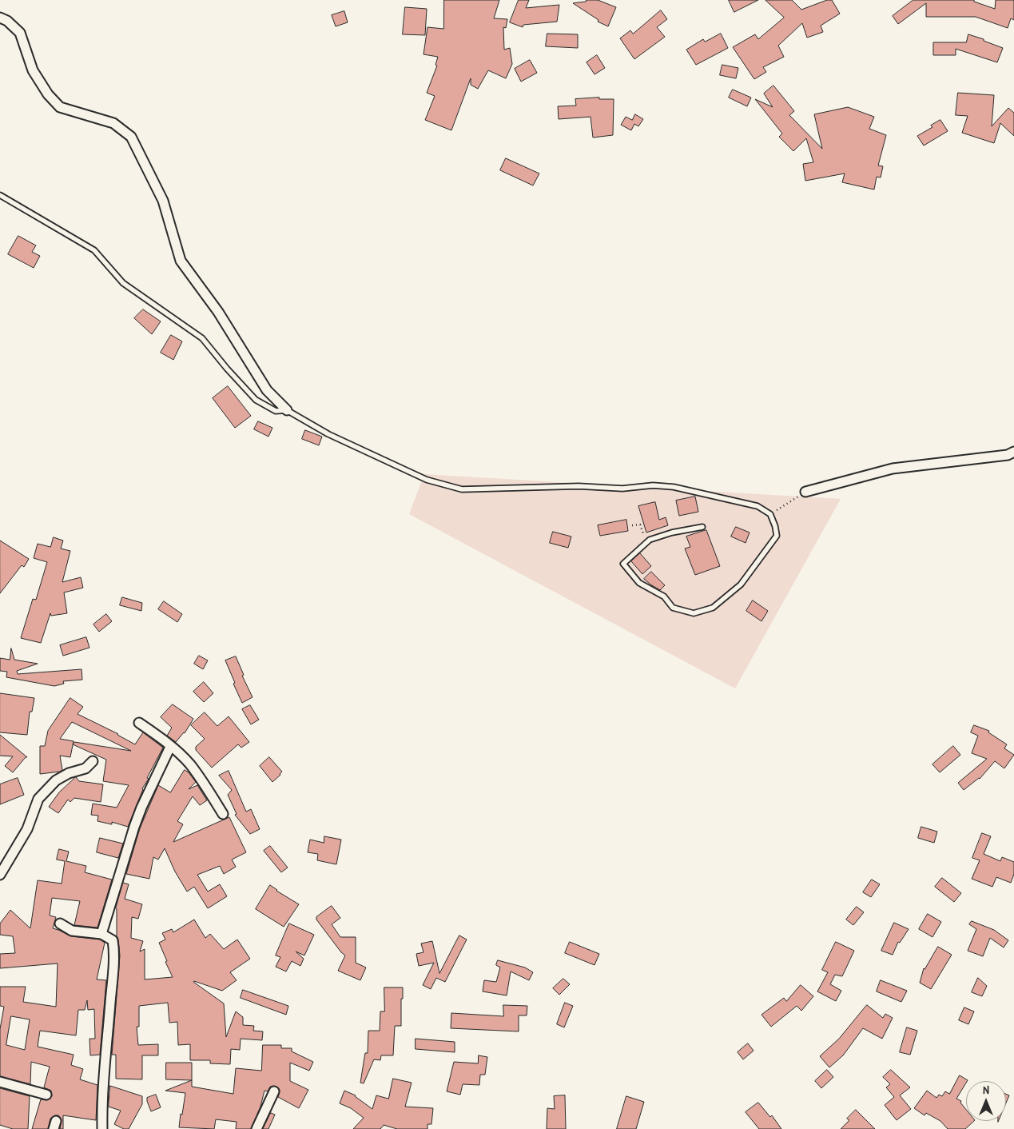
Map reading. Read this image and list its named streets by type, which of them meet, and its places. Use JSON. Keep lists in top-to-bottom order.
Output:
{
  "north": "top"
}
